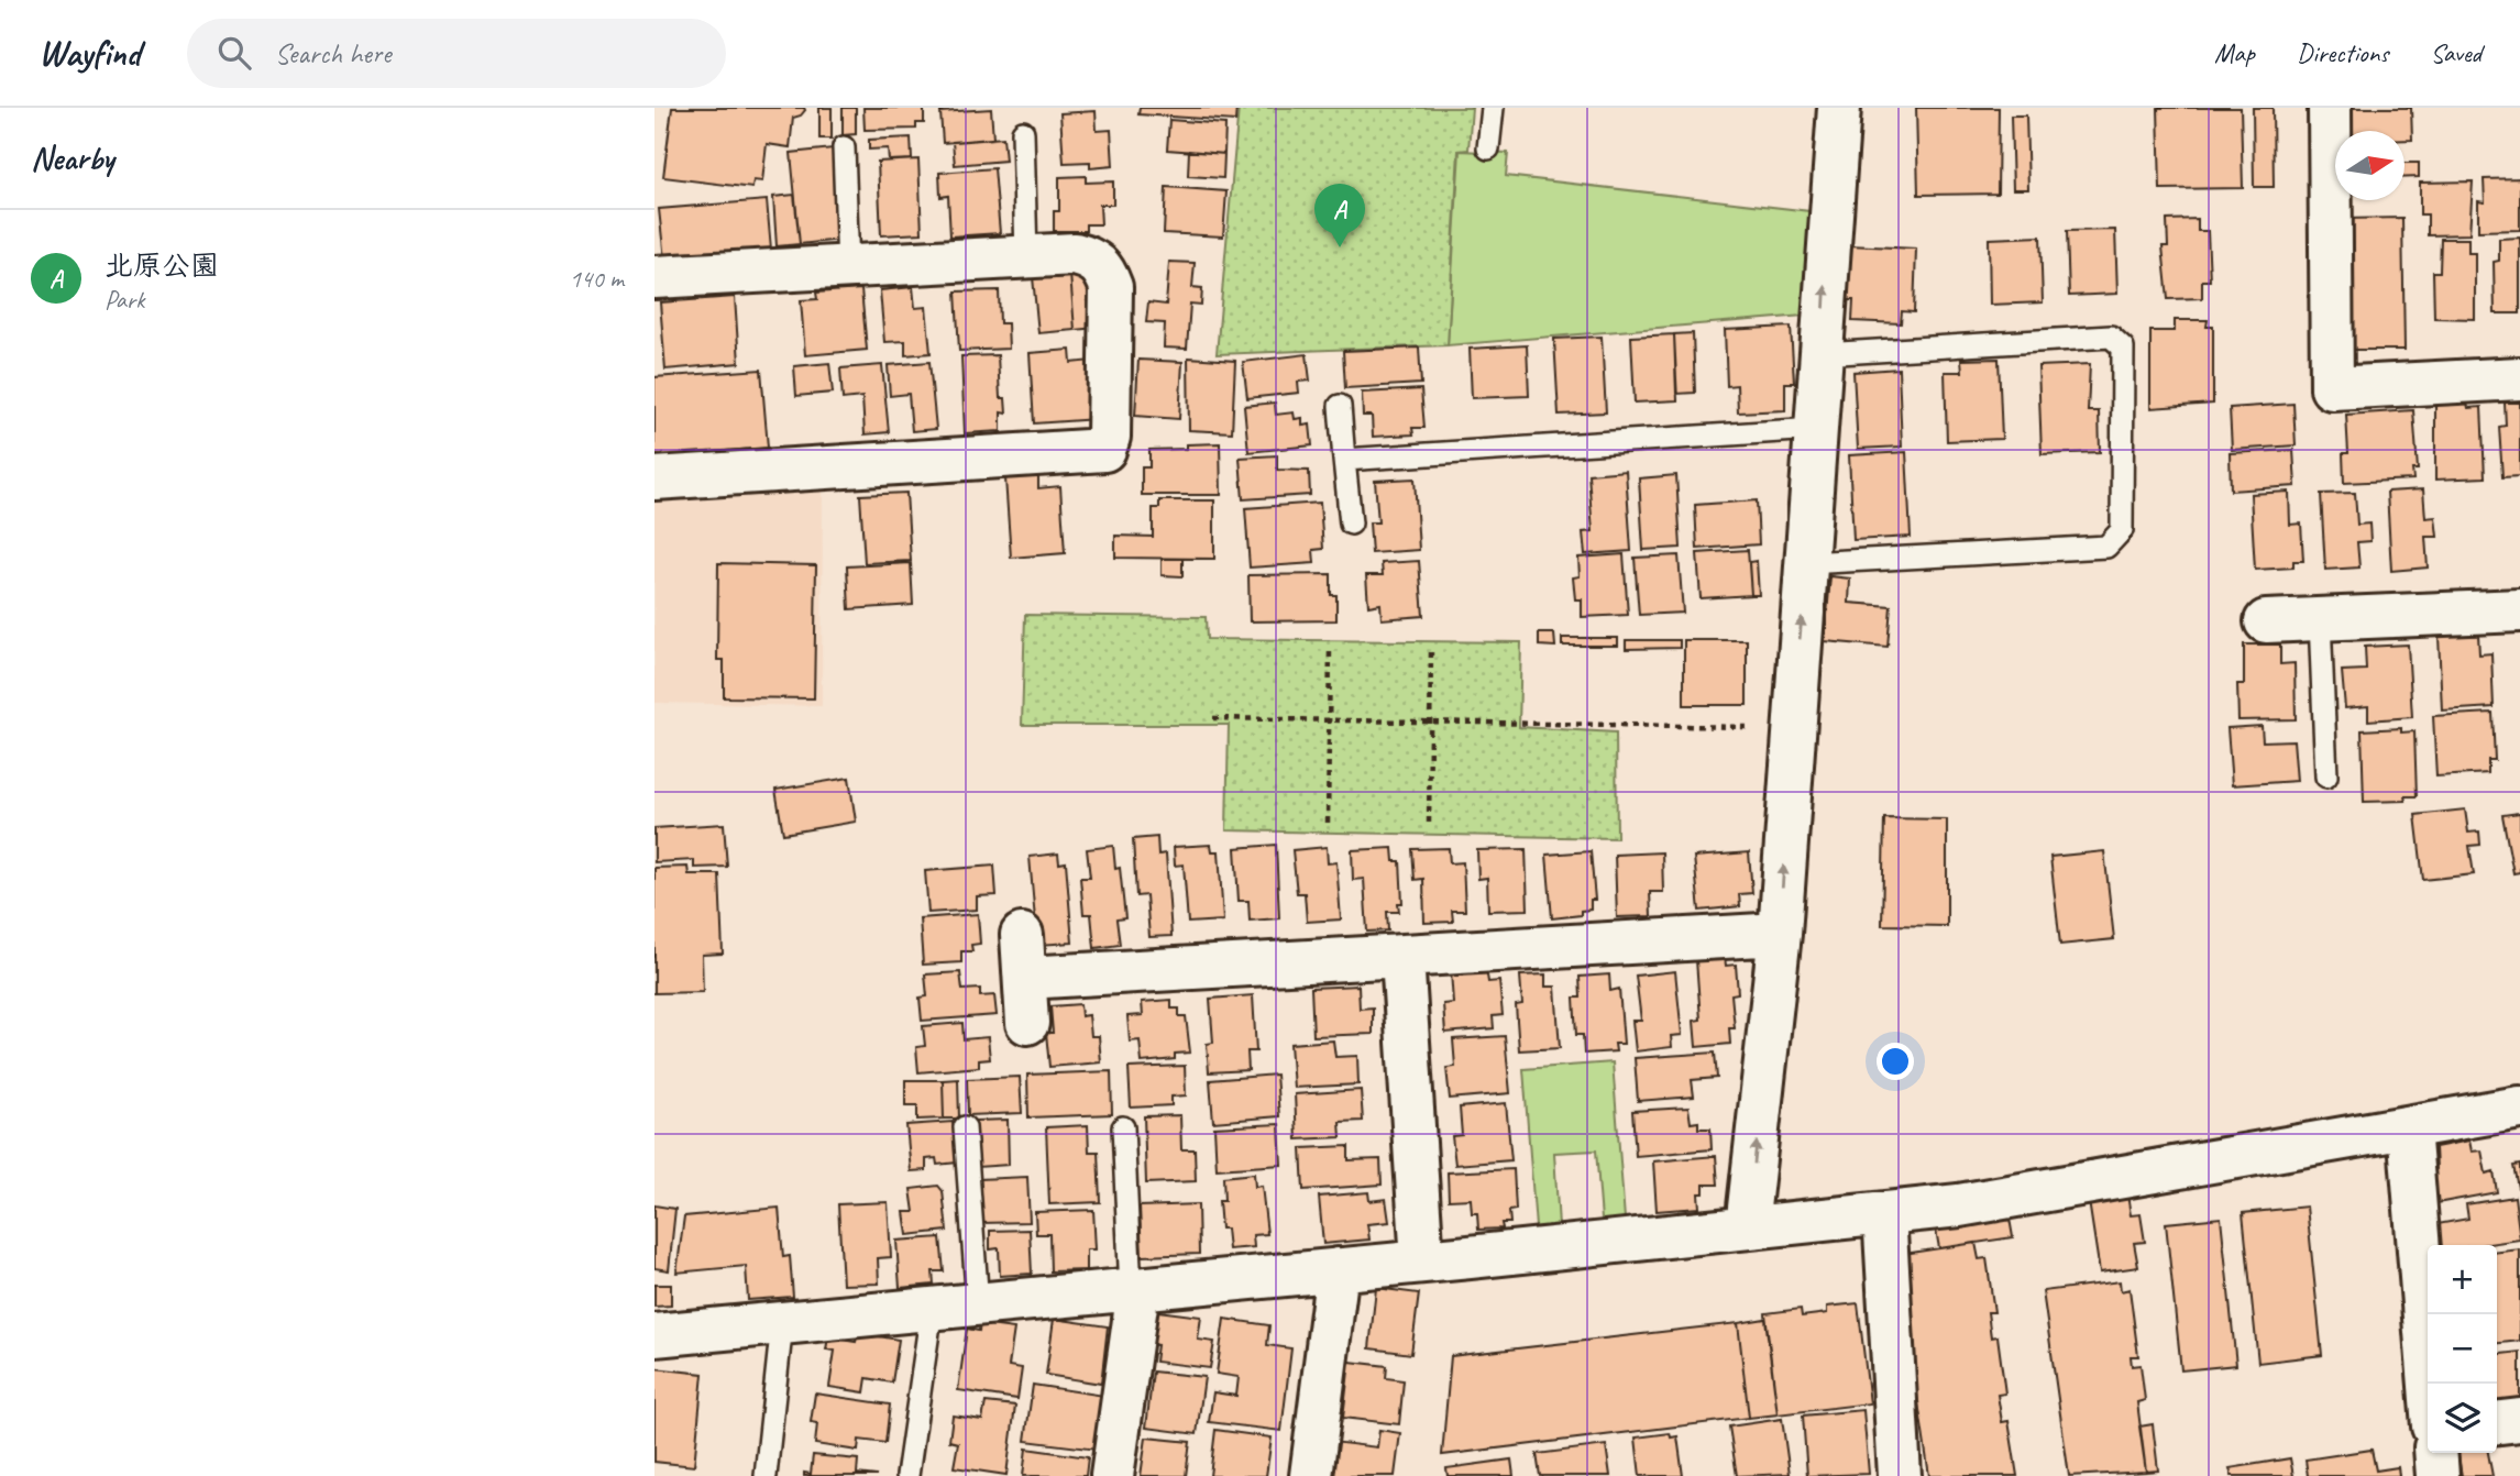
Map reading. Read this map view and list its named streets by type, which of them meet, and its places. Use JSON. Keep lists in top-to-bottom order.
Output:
{
  "north": "right",
  "page": {
    "header": "Wayfind",
    "search": "Search here",
    "nav": ["Map", "Directions", "Saved"],
    "heading": "Nearby",
    "pins": "A",
    "list": [
      {
        "mark": "A",
        "name": "北原公園",
        "note": "Park",
        "value": "140 m"
      }
    ],
    "map_buttons": ["+", "−"]
  }
}
